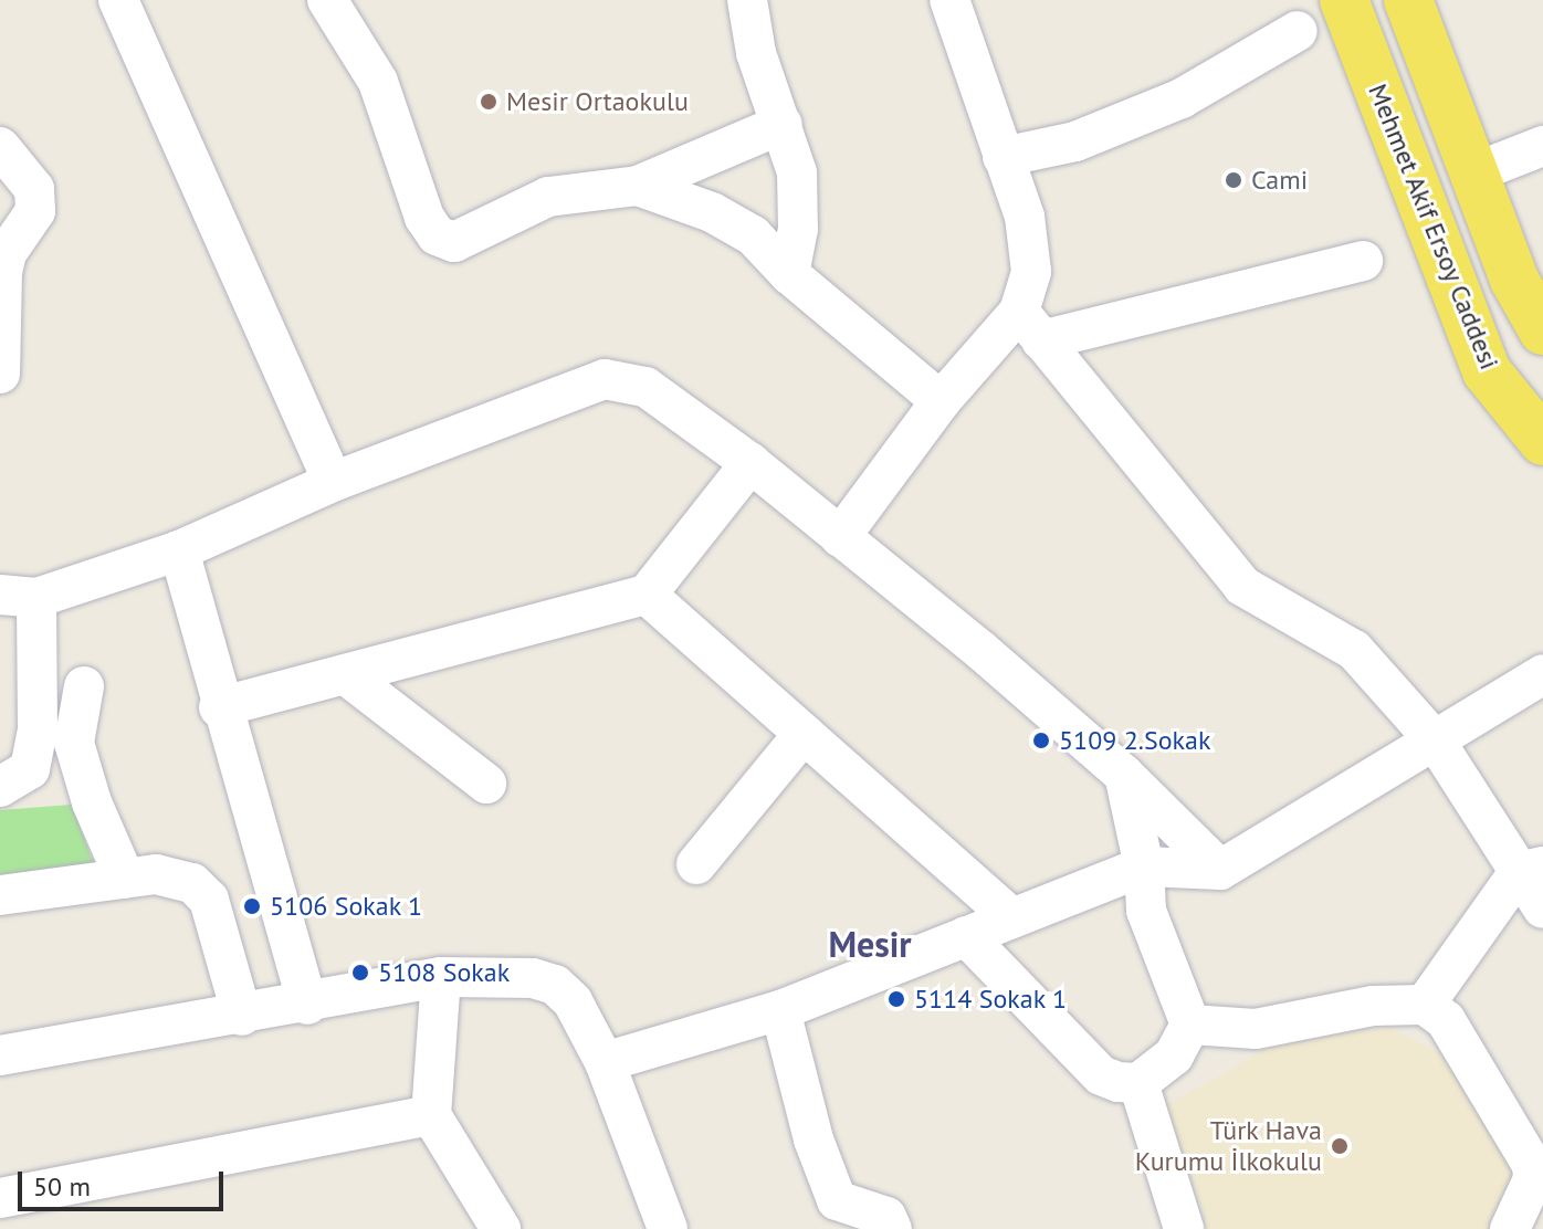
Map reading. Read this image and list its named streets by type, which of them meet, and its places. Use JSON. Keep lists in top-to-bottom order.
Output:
{
  "streets": {
    "main road": ["Mehmet Akif Ersoy Caddesi"]
  },
  "districts": ["Mesir"],
  "places": [
    "Mesir Ortaokulu",
    "Cami",
    "5109 2.Sokak",
    "5106 Sokak 1",
    "5108 Sokak",
    "5114 Sokak 1",
    "Türk Hava Kurumu İlkokulu"
  ],
  "scale_bar": "50 m"
}
